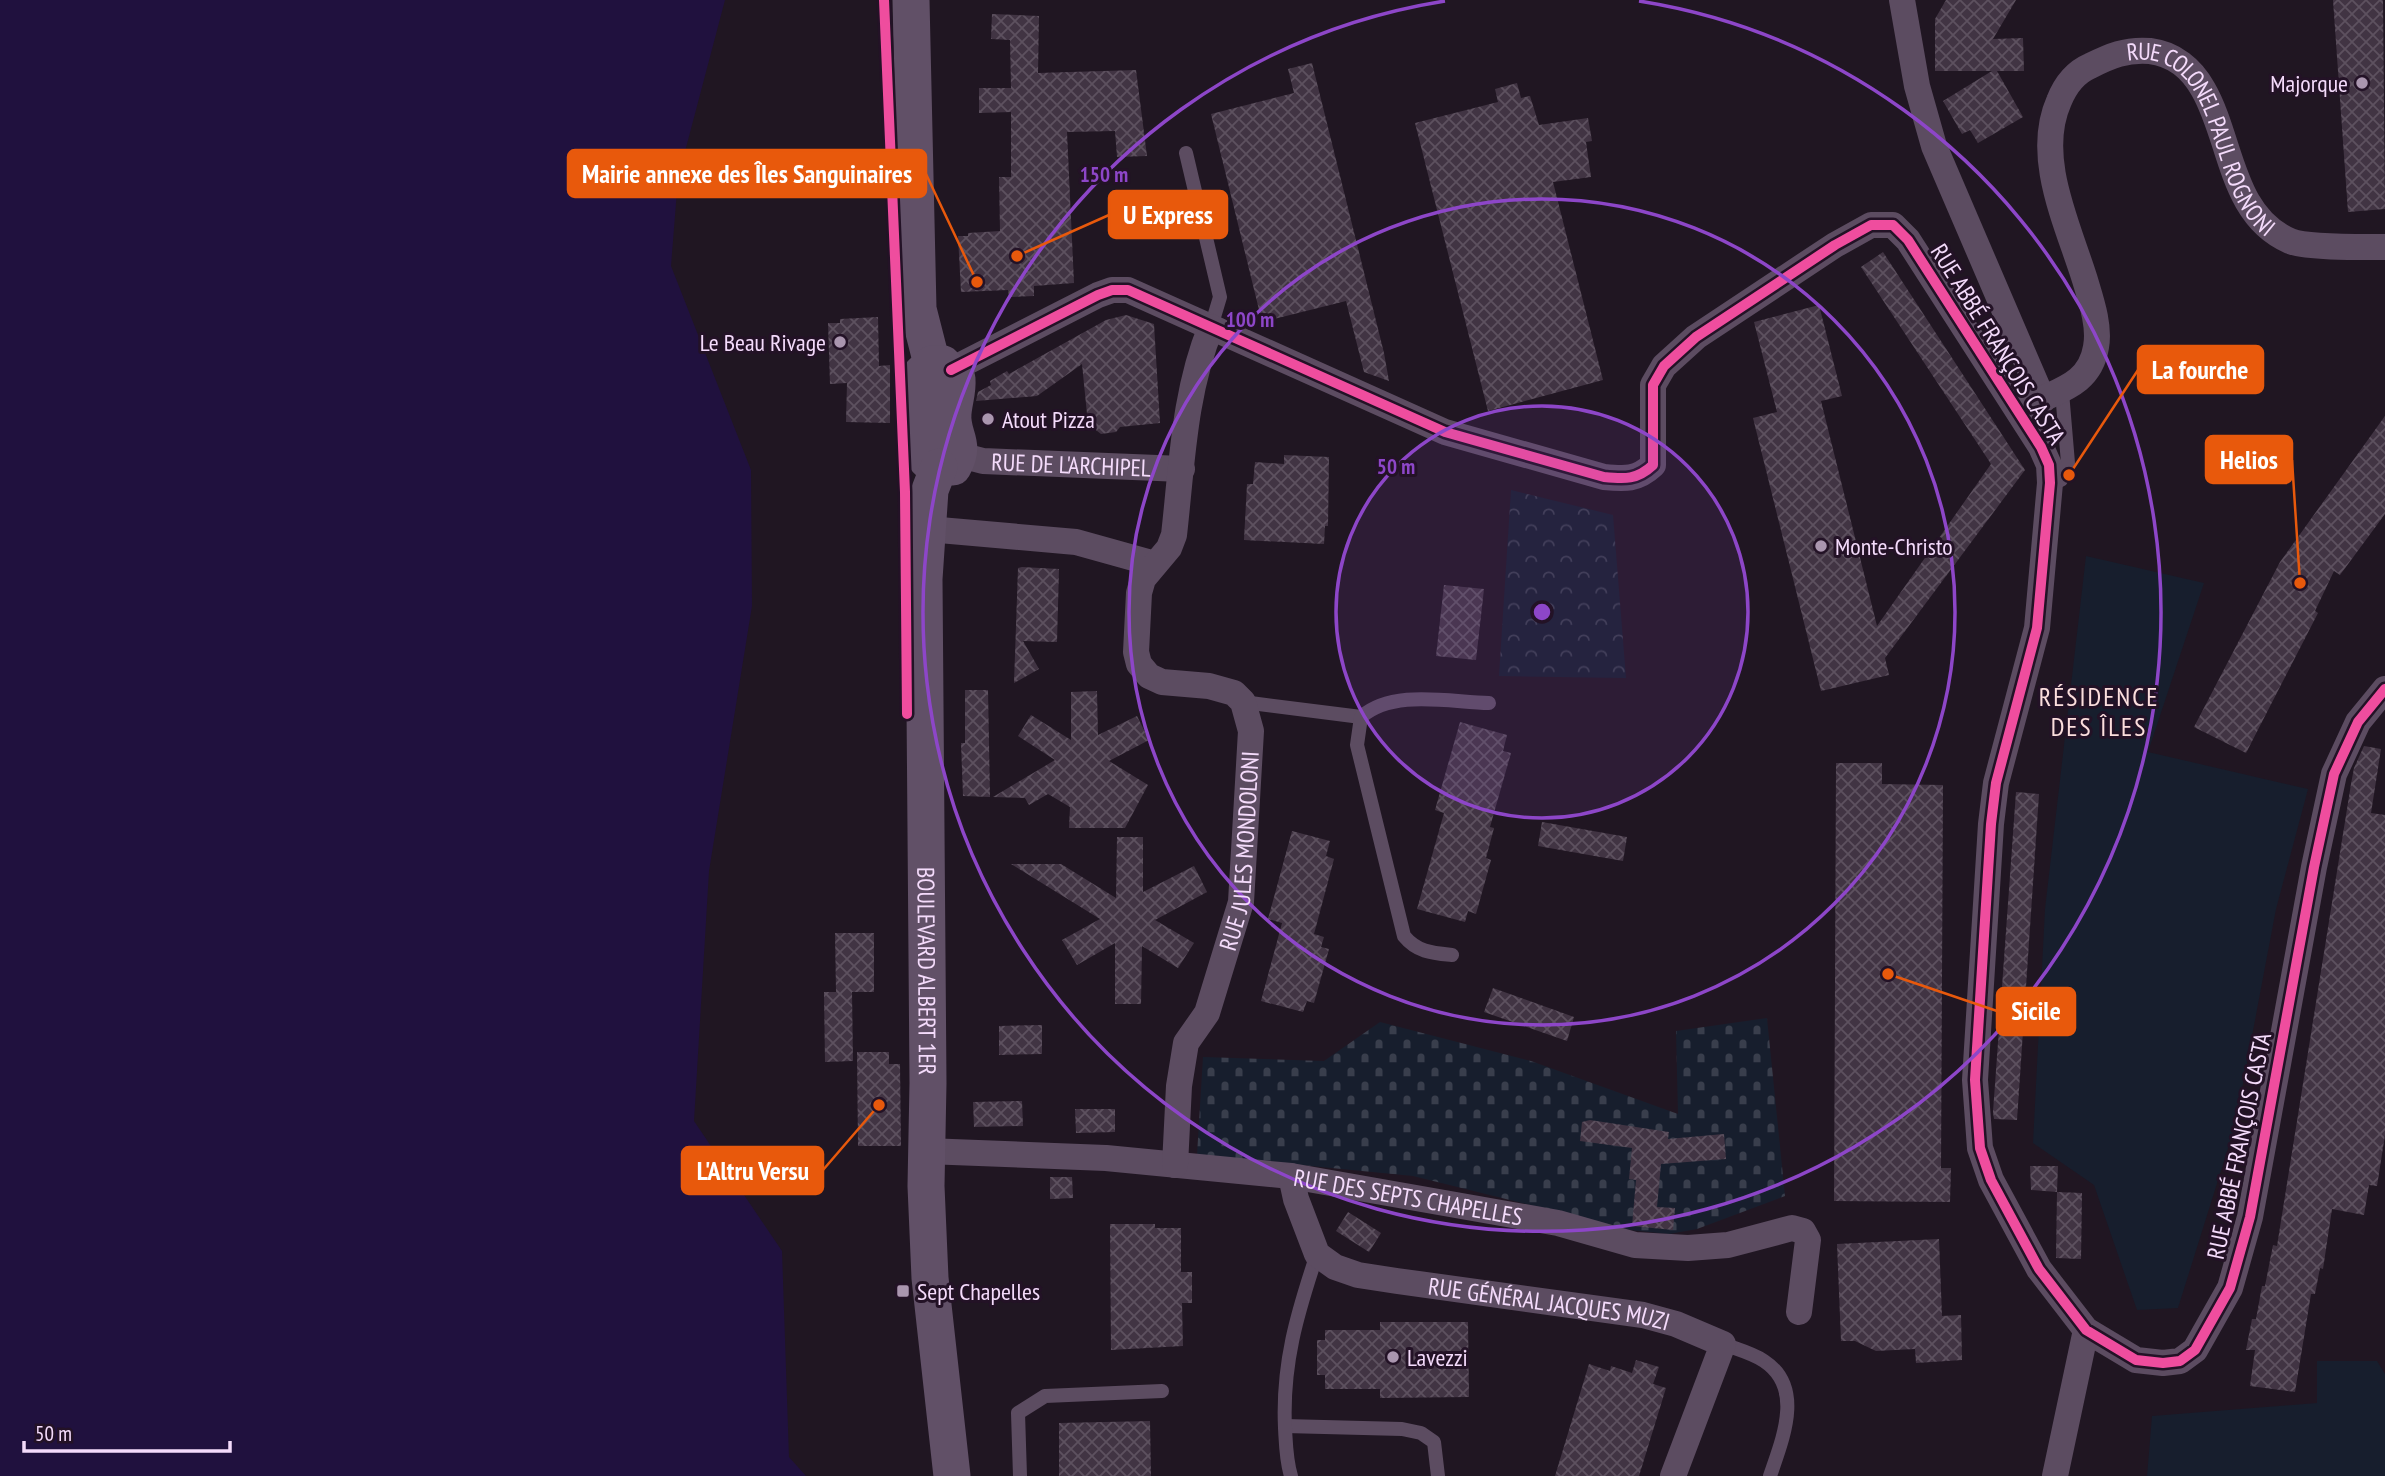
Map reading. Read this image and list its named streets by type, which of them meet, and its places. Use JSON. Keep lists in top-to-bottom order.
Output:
{
  "streets": {
    "main road": ["BOULEVARD ALBERT 1ER"],
    "street": [
      "RUE COLONEL PAUL ROGNONI",
      "RUE ABBÉ FRANÇOIS CASTA",
      "RUE DE L'ARCHIPEL",
      "RUE JULES MONDOLONI",
      "RUE DES SEPTS CHAPELLES",
      "RUE GÉNÉRAL JACQUES MUZI"
    ]
  },
  "crossings": [
    ["RUE COLONEL PAUL ROGNONI", "RUE ABBÉ FRANÇOIS CASTA"],
    ["RUE DE L'ARCHIPEL", "BOULEVARD ALBERT 1ER"],
    ["RUE JULES MONDOLONI", "RUE DES SEPTS CHAPELLES"],
    ["BOULEVARD ALBERT 1ER", "RUE DES SEPTS CHAPELLES"]
  ],
  "districts": ["RÉSIDENCE DES ÎLES"],
  "places": {
    "other": [
      "Majorque",
      "U Express",
      "Mairie annexe des Îles Sanguinaires",
      "Le Beau Rivage",
      "Atout Pizza",
      "La fourche",
      "Monte-Christo",
      "Helios",
      "Sicile",
      "L'Altru Versu",
      "Lavezzi"
    ],
    "transit": ["Sept Chapelles"]
  },
  "scale_bar": "50 m",
  "rings": ["150 m", "100 m", "50 m"]
}
